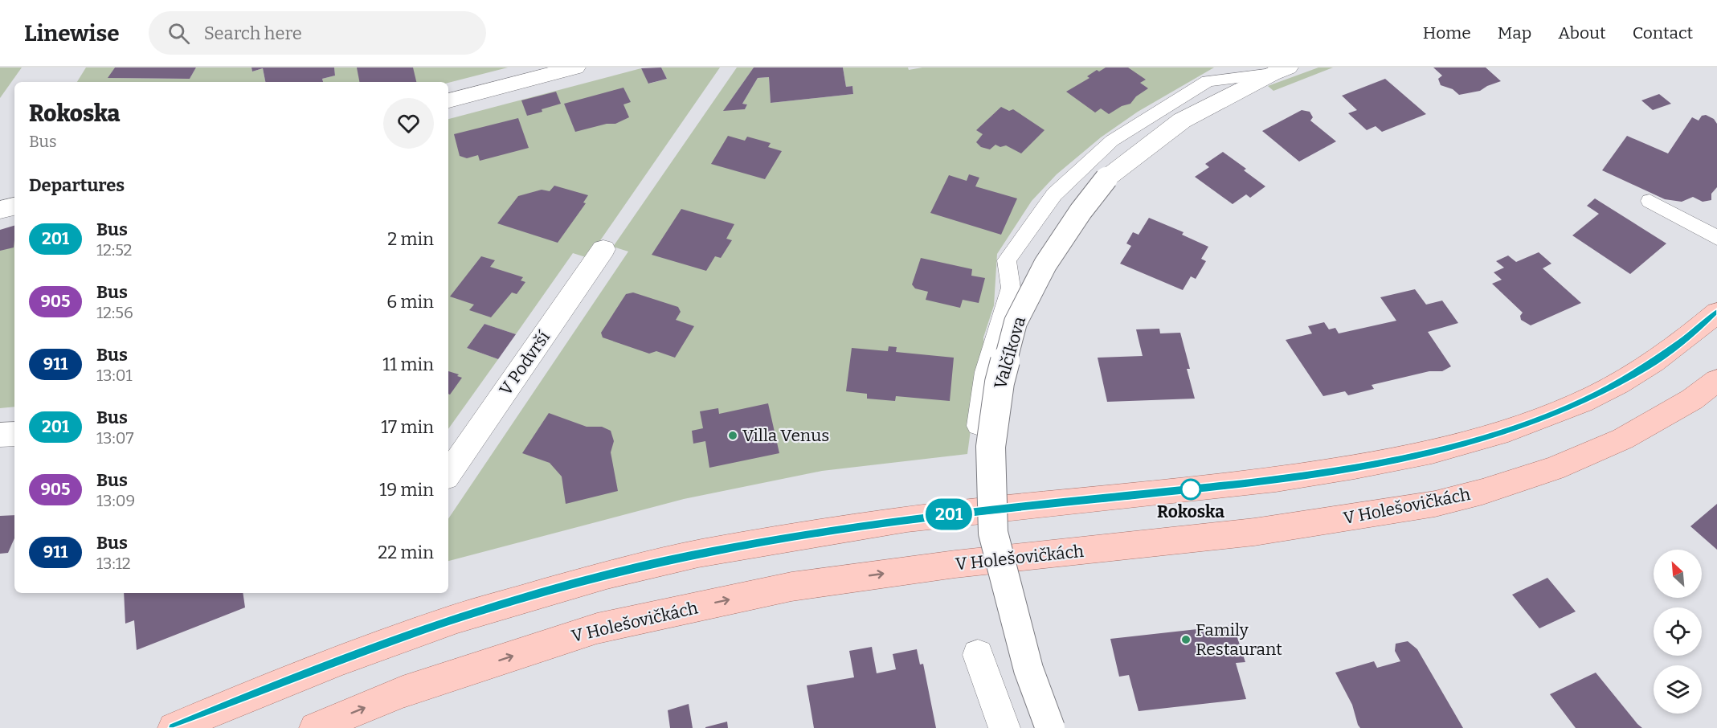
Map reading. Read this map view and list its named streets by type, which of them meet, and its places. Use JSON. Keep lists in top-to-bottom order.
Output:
{
  "streets": {
    "main road": ["V Holešovičkách"],
    "street": ["Valčíkova", "V Podvrší"]
  },
  "places": ["Villa Venus", "Rokoska", "Family Restaurant"],
  "lines": ["bus line 201"],
  "north": "top left",
  "page": {
    "header": "Linewise",
    "search": "Search here",
    "nav": [
      "Home",
      "Map",
      "About",
      "Contact"
    ],
    "on_map": "201",
    "heading": [
      ["Rokoska", "Bus"],
      "Departures"
    ],
    "list": [
      {
        "mark": "201",
        "name": "Bus",
        "note": "12:52",
        "value": "2 min"
      },
      {
        "mark": "905",
        "name": "Bus",
        "note": "12:56",
        "value": "6 min"
      },
      {
        "mark": "911",
        "name": "Bus",
        "note": "13:01",
        "value": "11 min"
      },
      {
        "mark": "201",
        "name": "Bus",
        "note": "13:07",
        "value": "17 min"
      },
      {
        "mark": "905",
        "name": "Bus",
        "note": "13:09",
        "value": "19 min"
      },
      {
        "mark": "911",
        "name": "Bus",
        "note": "13:12",
        "value": "22 min"
      }
    ]
  }
}
